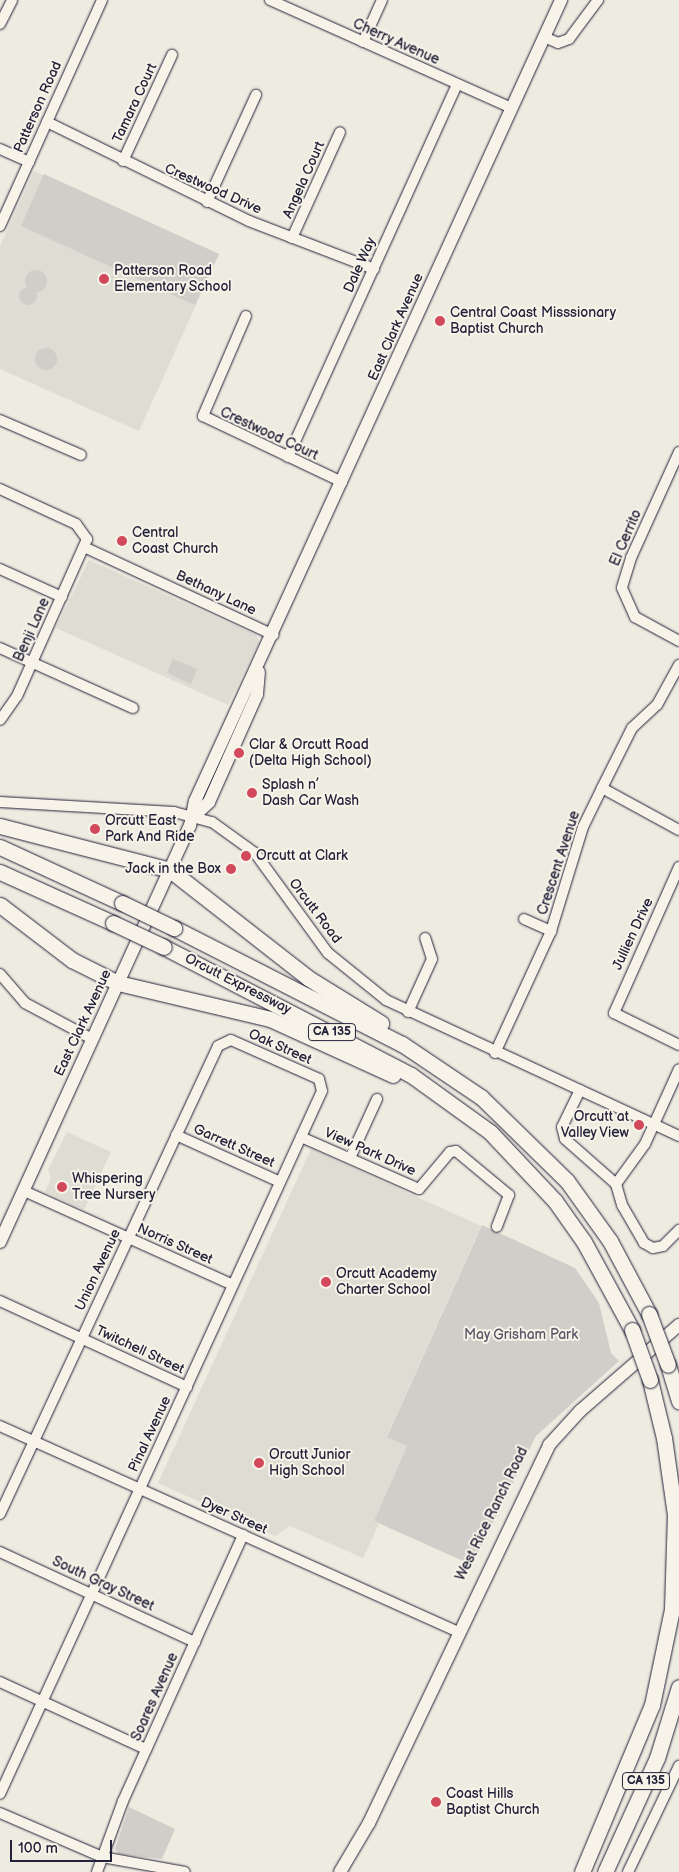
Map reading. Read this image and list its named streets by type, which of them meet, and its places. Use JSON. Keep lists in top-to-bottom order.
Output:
{
  "streets": {
    "highway": ["Orcutt Expressway", "CA 135"],
    "main road": ["East Clark Avenue", "West Rice Ranch Road"],
    "street": [
      "Cherry Avenue",
      "Tamara Court",
      "Patterson Road",
      "Angela Court",
      "Crestwood Drive",
      "Dale Way",
      "Crestwood Court",
      "El Cerrito",
      "Bethany Lane",
      "Benji Lane",
      "Crescent Avenue",
      "Orcutt Road",
      "Jullien Drive",
      "Oak Street",
      "Garrett Street",
      "View Park Drive",
      "Norris Street",
      "Union Avenue",
      "Twitchell Street",
      "Pinal Avenue",
      "Dyer Street",
      "South Gray Street",
      "Soares Avenue"
    ]
  },
  "crossings": [
    ["Cherry Avenue", "Dale Way"],
    ["Cherry Avenue", "East Clark Avenue"],
    ["Tamara Court", "Crestwood Drive"],
    ["Patterson Road", "Crestwood Drive"],
    ["Angela Court", "Crestwood Drive"],
    ["Crestwood Drive", "Dale Way"],
    ["Dale Way", "Crestwood Court"],
    ["East Clark Avenue", "Crestwood Court"],
    ["East Clark Avenue", "Bethany Lane"],
    ["East Clark Avenue", "Orcutt Road"],
    ["East Clark Avenue", "Norris Street"],
    ["Bethany Lane", "Benji Lane"],
    ["Crescent Avenue", "Orcutt Road"],
    ["Oak Street", "Union Avenue"],
    ["Oak Street", "Pinal Avenue"],
    ["Garrett Street", "Union Avenue"],
    ["Garrett Street", "Pinal Avenue"],
    ["View Park Drive", "Pinal Avenue"],
    ["Norris Street", "Union Avenue"],
    ["Norris Street", "Pinal Avenue"],
    ["Union Avenue", "Twitchell Street"],
    ["Union Avenue", "Dyer Street"],
    ["Twitchell Street", "Pinal Avenue"],
    ["Pinal Avenue", "Dyer Street"],
    ["Pinal Avenue", "South Gray Street"],
    ["West Rice Ranch Road", "Dyer Street"],
    ["Dyer Street", "Soares Avenue"],
    ["South Gray Street", "Soares Avenue"]
  ],
  "parks": ["May Grisham Park"],
  "places": [
    "Patterson Road Elementary School",
    "Central Coast Misssionary Baptist Church",
    "Central Coast Church",
    "Clar & Orcutt Road (Delta High School)",
    "Splash n’ Dash Car Wash",
    "Orcutt East Park And Ride",
    "Orcutt at Clark",
    "Jack in the Box",
    "Orcutt at Valley View",
    "Whispering Tree Nursery",
    "Orcutt Academy Charter School",
    "Orcutt Junior High School",
    "Coast Hills Baptist Church"
  ],
  "scale_bar": "100 m"
}
